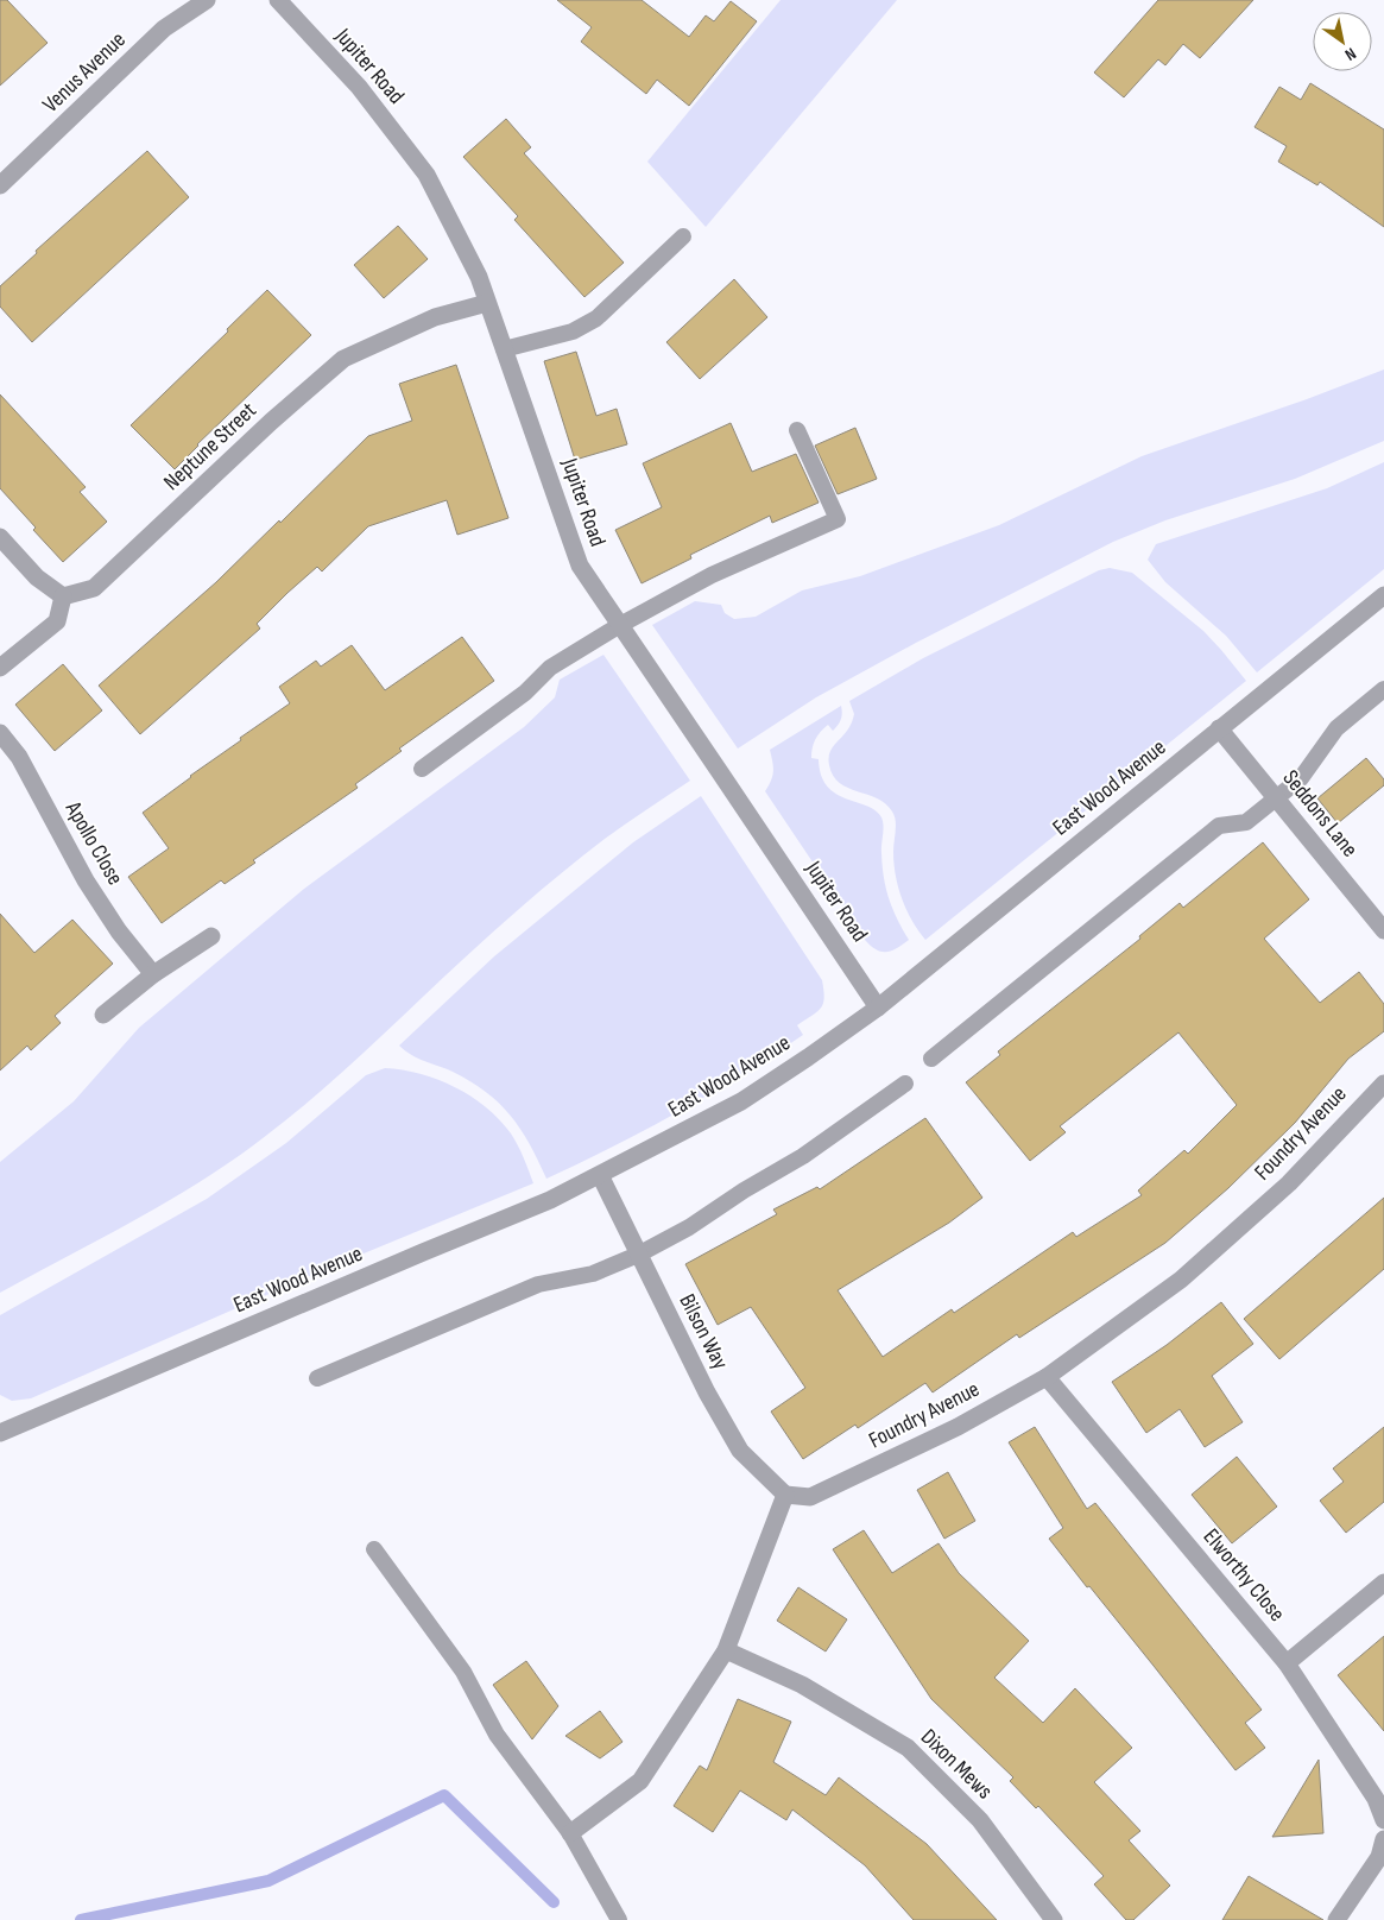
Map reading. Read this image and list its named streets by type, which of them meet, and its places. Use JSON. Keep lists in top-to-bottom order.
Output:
{
  "streets": {
    "street": [
      "Jupiter Road",
      "Venus Avenue",
      "Neptune Street",
      "East Wood Avenue",
      "Seddons Lane",
      "Apollo Close",
      "Foundry Avenue",
      "Bilson Way",
      "Elworthy Close",
      "Dixon Mews"
    ]
  },
  "crossings": [
    ["Jupiter Road", "Neptune Street"],
    ["Jupiter Road", "East Wood Avenue"],
    ["East Wood Avenue", "Seddons Lane"],
    ["East Wood Avenue", "Bilson Way"],
    ["Foundry Avenue", "Bilson Way"],
    ["Foundry Avenue", "Elworthy Close"]
  ],
  "north": "bottom right"
}
